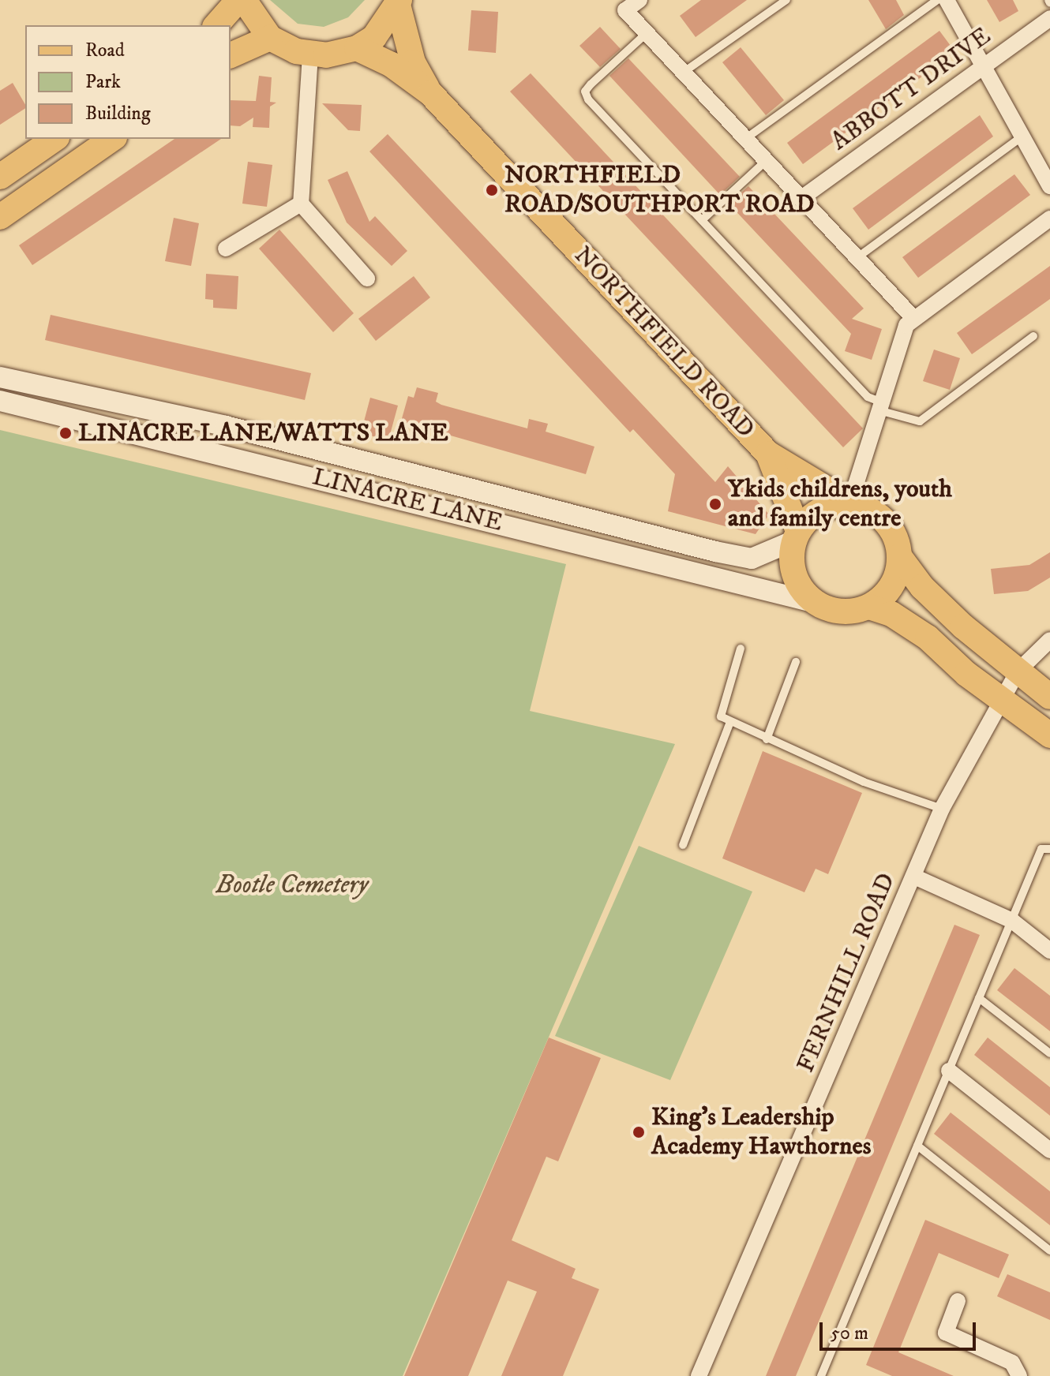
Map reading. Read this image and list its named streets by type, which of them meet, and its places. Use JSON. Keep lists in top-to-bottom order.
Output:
{
  "streets": {
    "main road": ["NORTHFIELD ROAD"],
    "street": ["ABBOTT DRIVE", "LINACRE LANE", "FERNHILL ROAD"]
  },
  "crossings": [
    ["NORTHFIELD ROAD", "LINACRE LANE"]
  ],
  "parks": ["Bootle Cemetery"],
  "places": [
    "NORTHFIELD ROAD/SOUTHPORT ROAD",
    "LINACRE LANE/WATTS LANE",
    "Ykids childrens, youth and family centre",
    "King's Leadership Academy Hawthornes"
  ],
  "legend": ["Road", "Park", "Building"],
  "scale_bar": "50 m"
}
